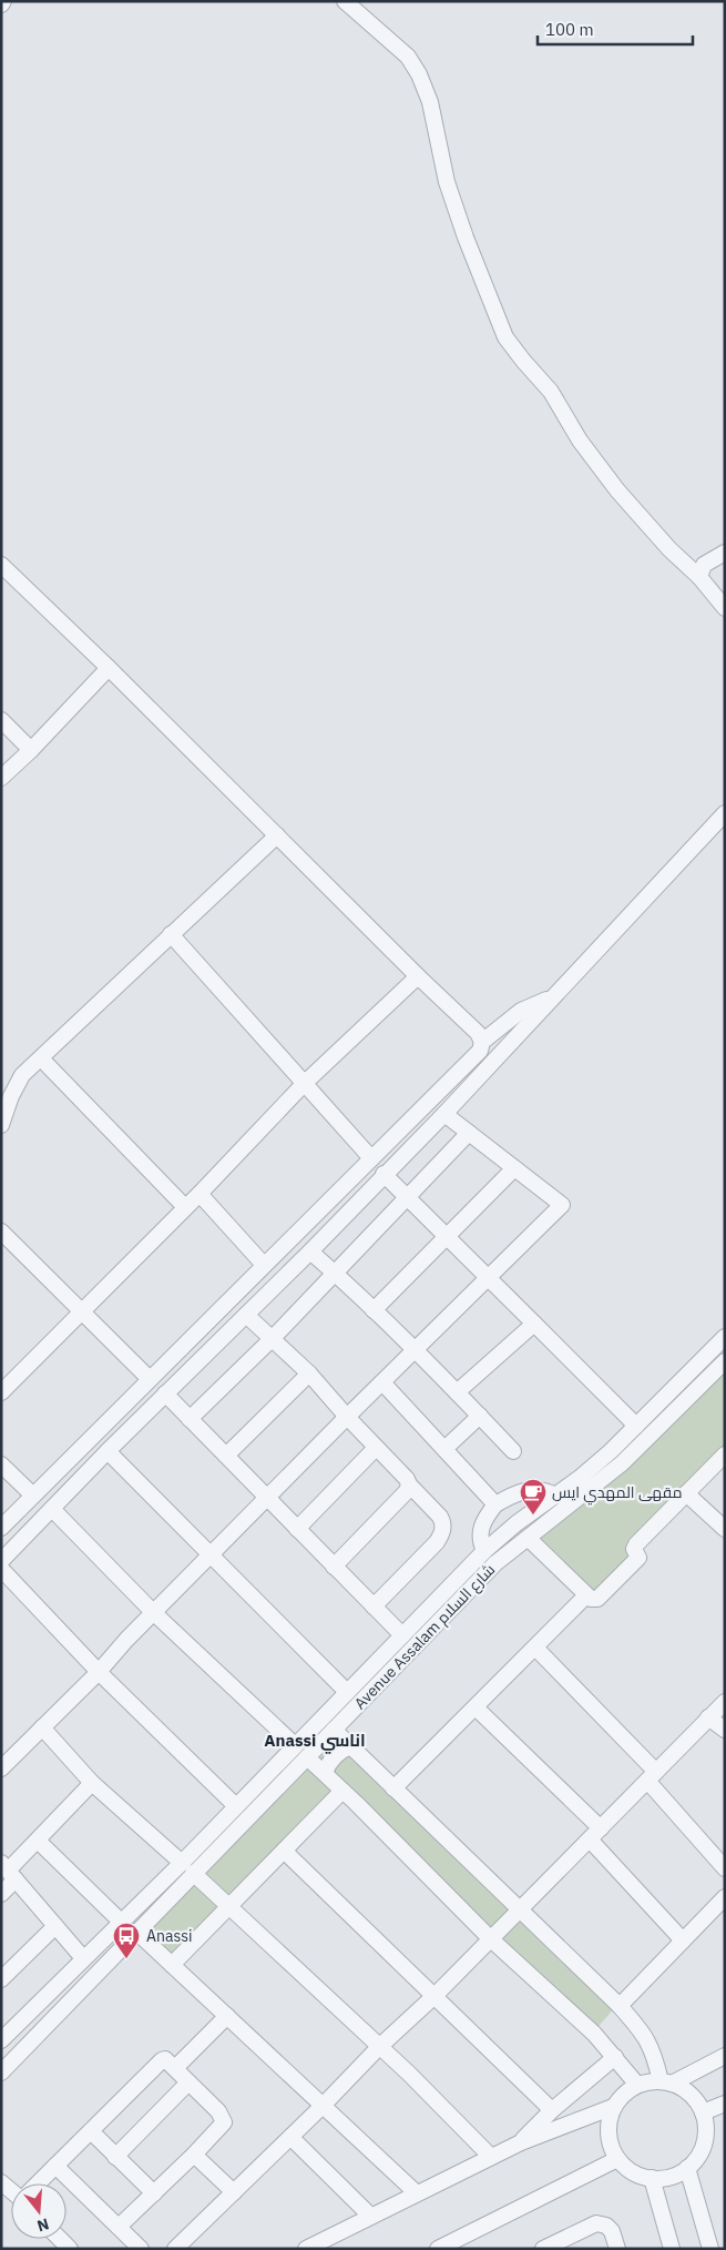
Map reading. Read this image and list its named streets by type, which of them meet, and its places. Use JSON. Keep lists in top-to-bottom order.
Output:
{
  "streets": {
    "street": ["Avenue Assalam شارع السلام"]
  },
  "districts": ["Anassi اناسي"],
  "places": {
    "cafe": ["مقهى المهدي ايس"],
    "bus stop": ["Anassi"]
  },
  "scale_bar": "100 m",
  "north": "bottom"
}
